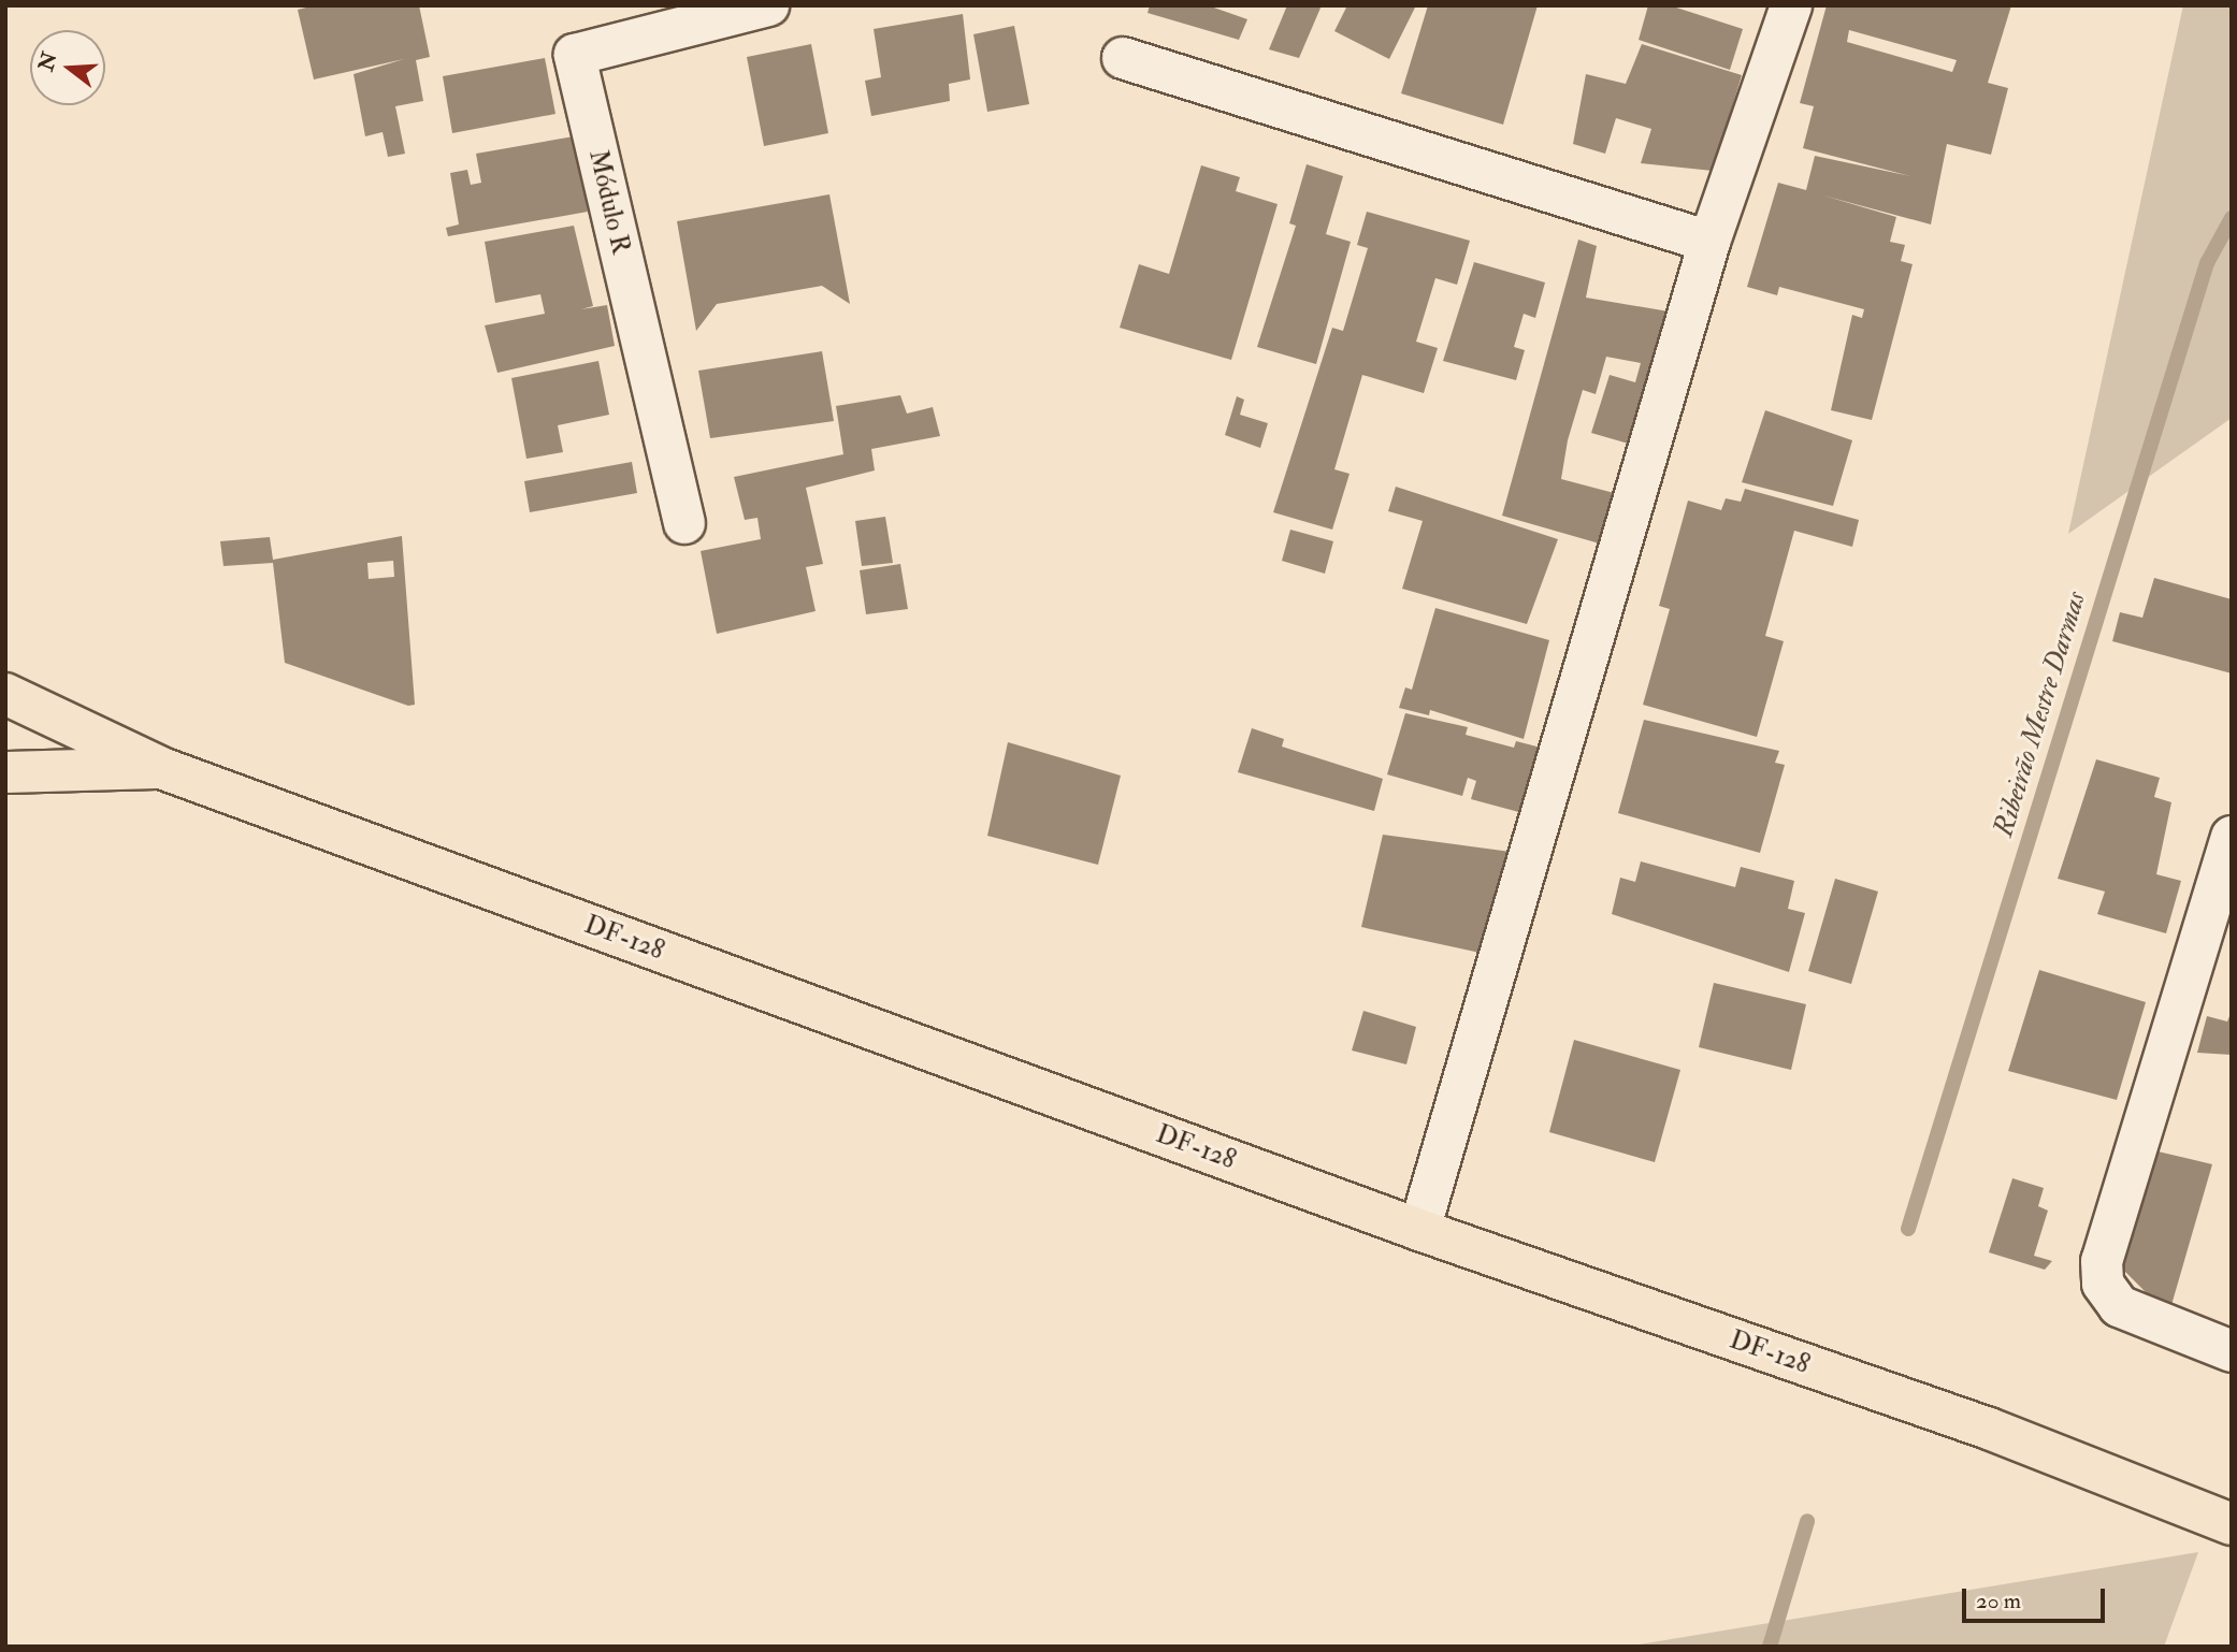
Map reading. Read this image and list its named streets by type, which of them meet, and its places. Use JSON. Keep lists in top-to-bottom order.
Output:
{
  "streets": {
    "main road": ["DF-128"],
    "street": ["Módulo R"]
  },
  "water": ["Ribeirão Mestre Darmas"],
  "scale_bar": "20 m",
  "north": "left"
}
